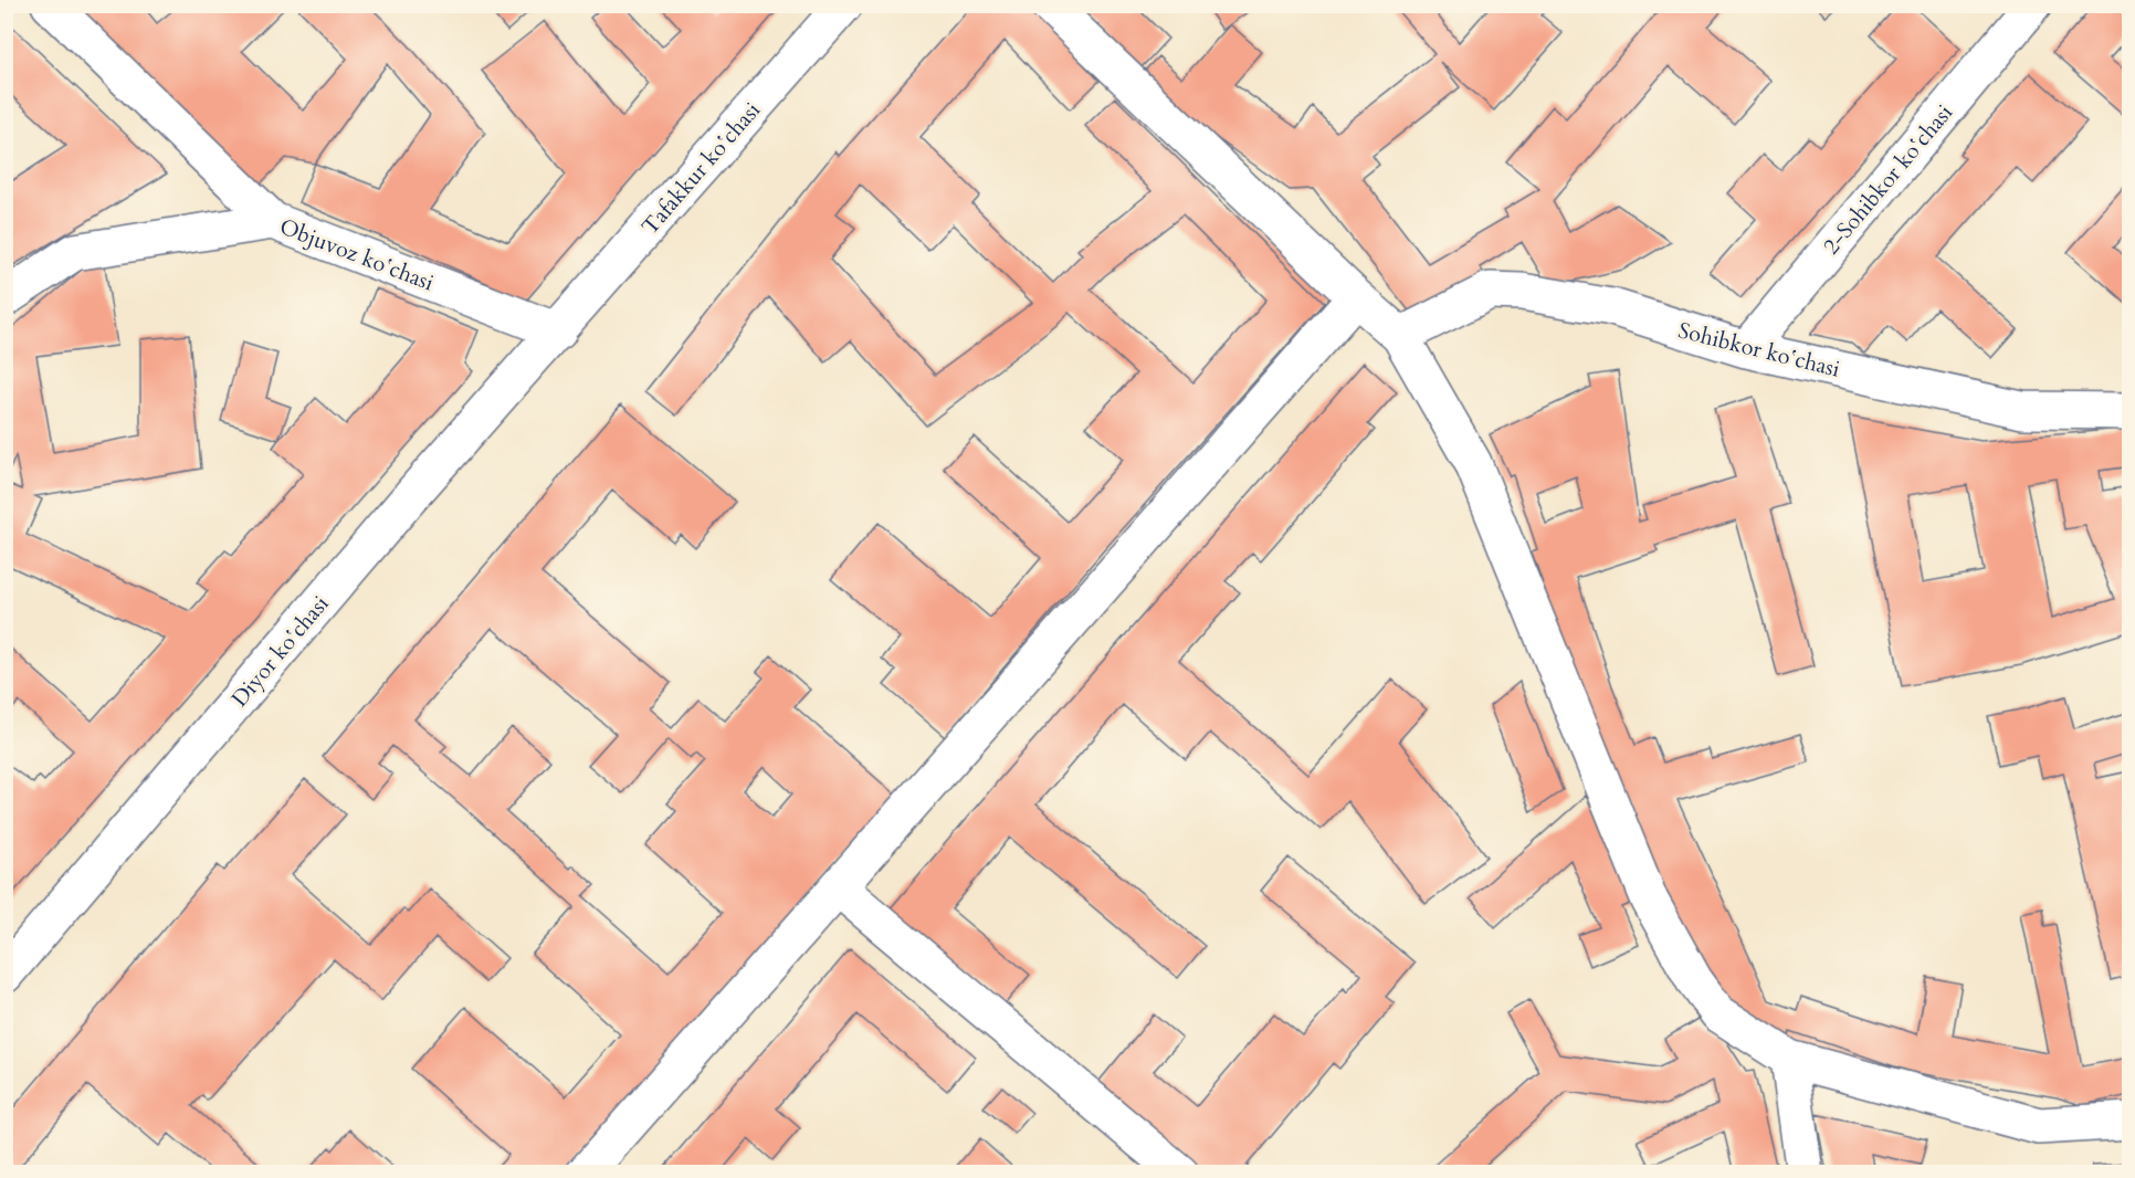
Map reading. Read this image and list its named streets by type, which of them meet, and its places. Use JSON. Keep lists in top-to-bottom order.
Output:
{
  "streets": {
    "street": [
      "Tafakkur koʻchasi",
      "2-Sohibkor koʻchasi",
      "Objuvoz koʻchasi",
      "Sohibkor koʻchasi",
      "Diyor koʻchasi"
    ]
  },
  "crossings": [
    ["Tafakkur koʻchasi", "Objuvoz koʻchasi"],
    ["Tafakkur koʻchasi", "Diyor koʻchasi"],
    ["2-Sohibkor koʻchasi", "Sohibkor koʻchasi"],
    ["Objuvoz koʻchasi", "Diyor koʻchasi"]
  ]
}
